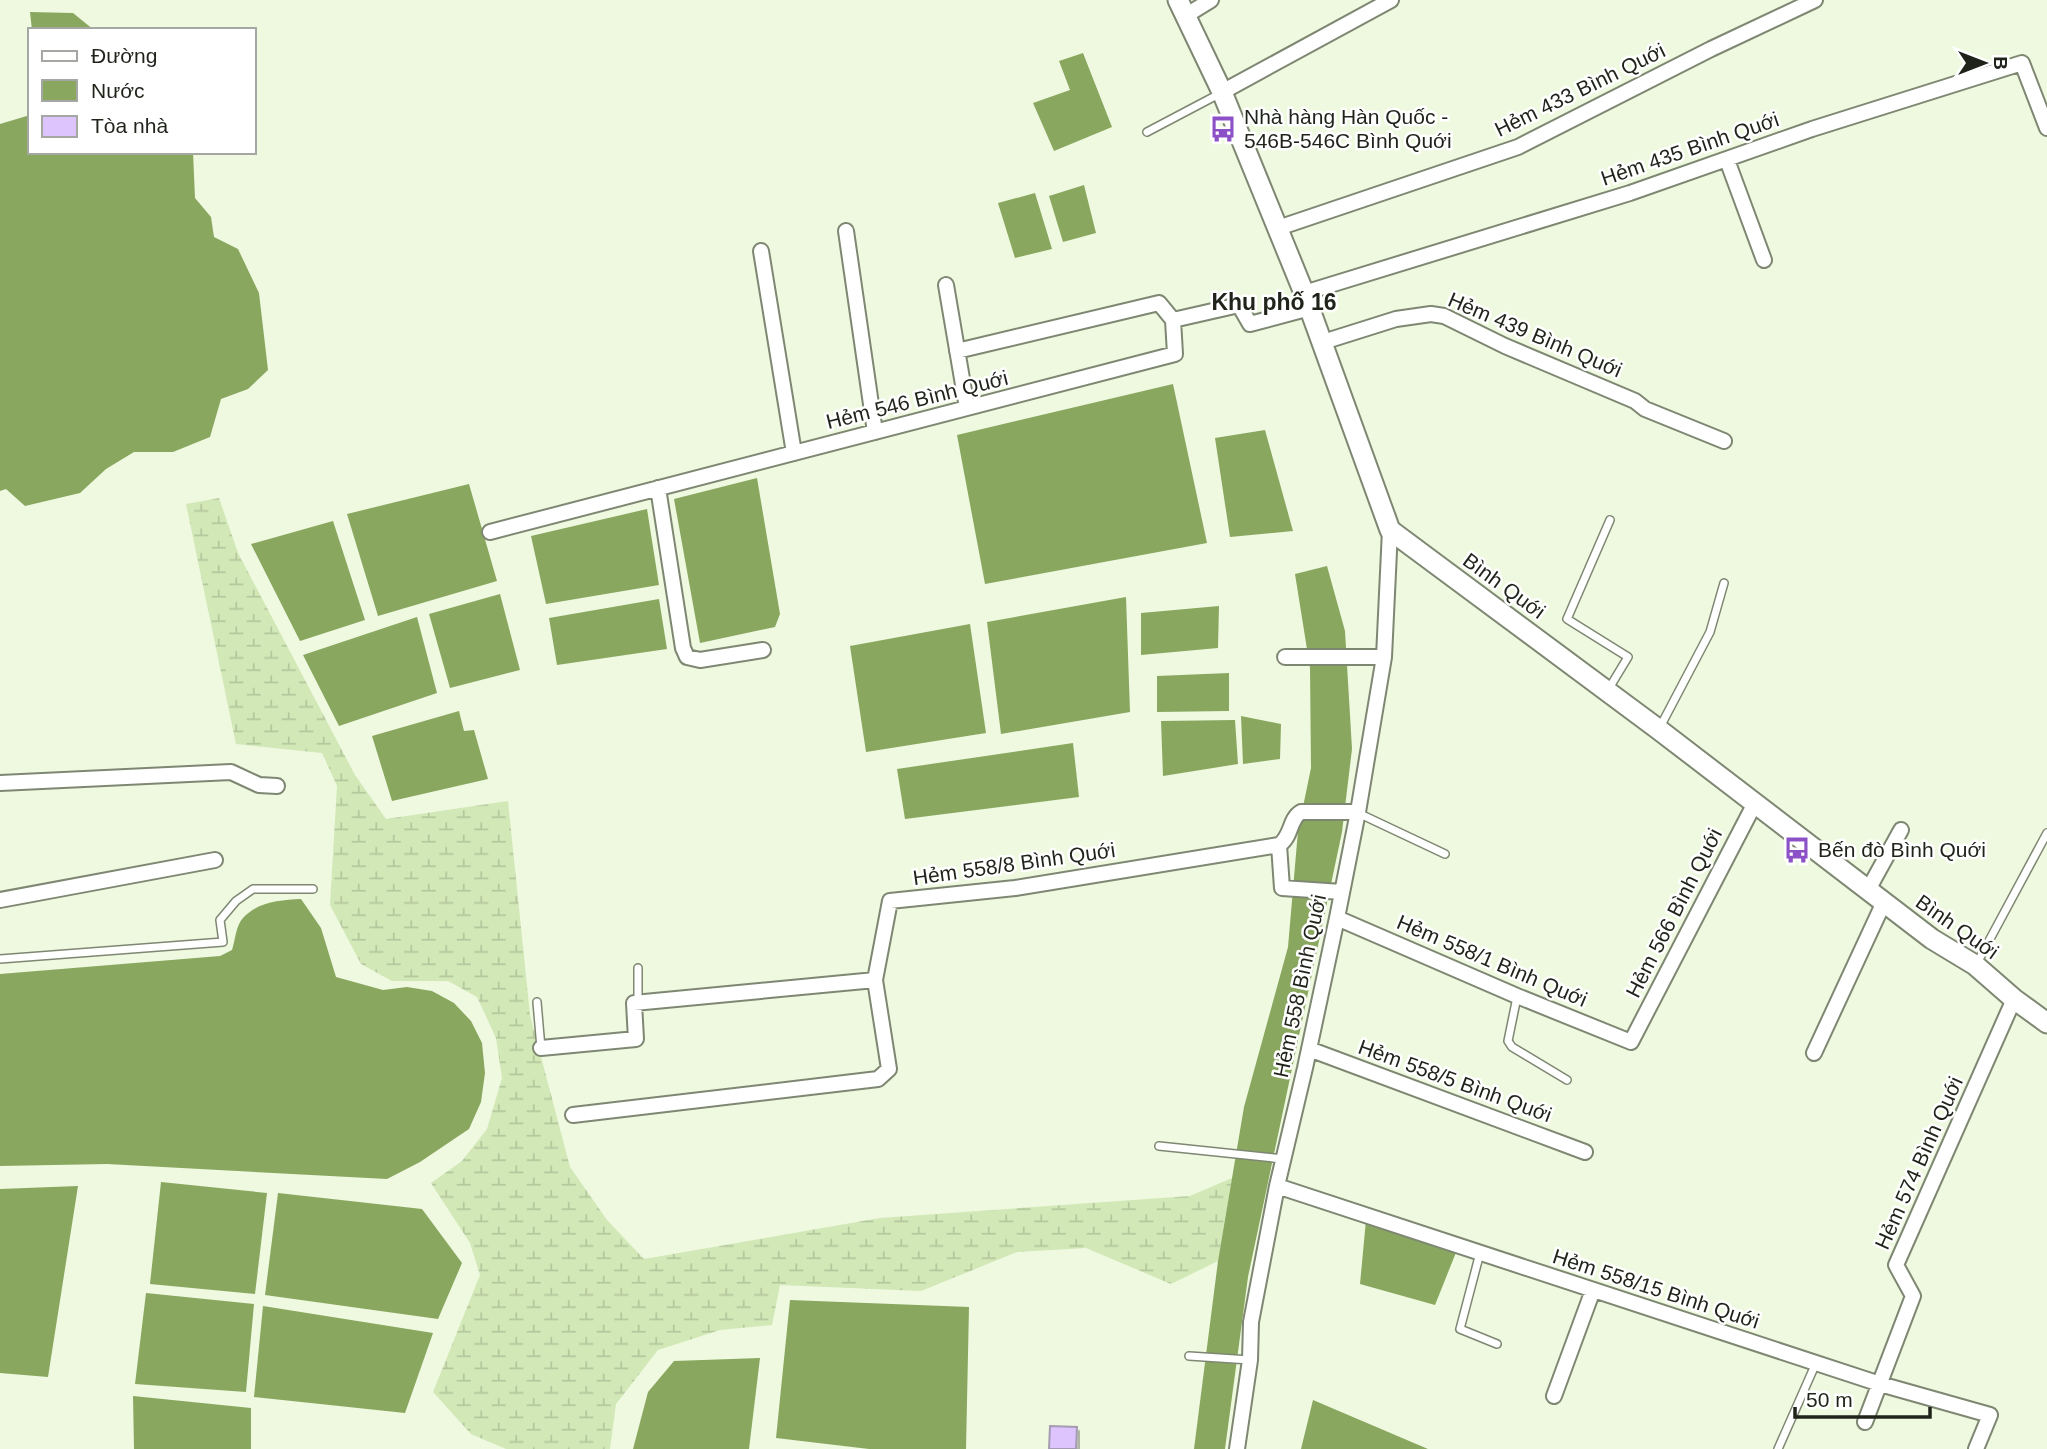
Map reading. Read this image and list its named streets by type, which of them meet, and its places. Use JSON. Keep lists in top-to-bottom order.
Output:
{
  "streets": {
    "main road": ["Bình Quới"],
    "street": [
      "Hẻm 433 Bình Quới",
      "Hẻm 435 Bình Quới",
      "Hẻm 439 Bình Quới",
      "Hẻm 546 Bình Quới",
      "Hẻm 558/8 Bình Quới",
      "Hẻm 566 Bình Quới",
      "Hẻm 558/1 Bình Quới",
      "Hẻm 558 Bình Quới",
      "Hẻm 558/5 Bình Quới",
      "Hẻm 574 Bình Quới",
      "Hẻm 558/15 Bình Quới"
    ]
  },
  "crossings": [
    ["Bình Quới", "Hẻm 566 Bình Quới"],
    ["Bình Quới", "Hẻm 558 Bình Quới"],
    ["Bình Quới", "Hẻm 574 Bình Quới"],
    ["Hẻm 566 Bình Quới", "Hẻm 558/1 Bình Quới"],
    ["Hẻm 558/1 Bình Quới", "Hẻm 558 Bình Quới"],
    ["Hẻm 558 Bình Quới", "Hẻm 558/5 Bình Quới"],
    ["Hẻm 558 Bình Quới", "Hẻm 558/15 Bình Quới"],
    ["Hẻm 574 Bình Quới", "Hẻm 558/15 Bình Quới"]
  ],
  "districts": ["Khu phố 16"],
  "places": {
    "bus stop": ["Nhà hàng Hàn Quốc - 546B-546C Bình Quới", "Bến đò Bình Quới"]
  },
  "legend": ["Đường", "Nước", "Tòa nhà"],
  "scale_bar": "50 m",
  "north": "right"
}
